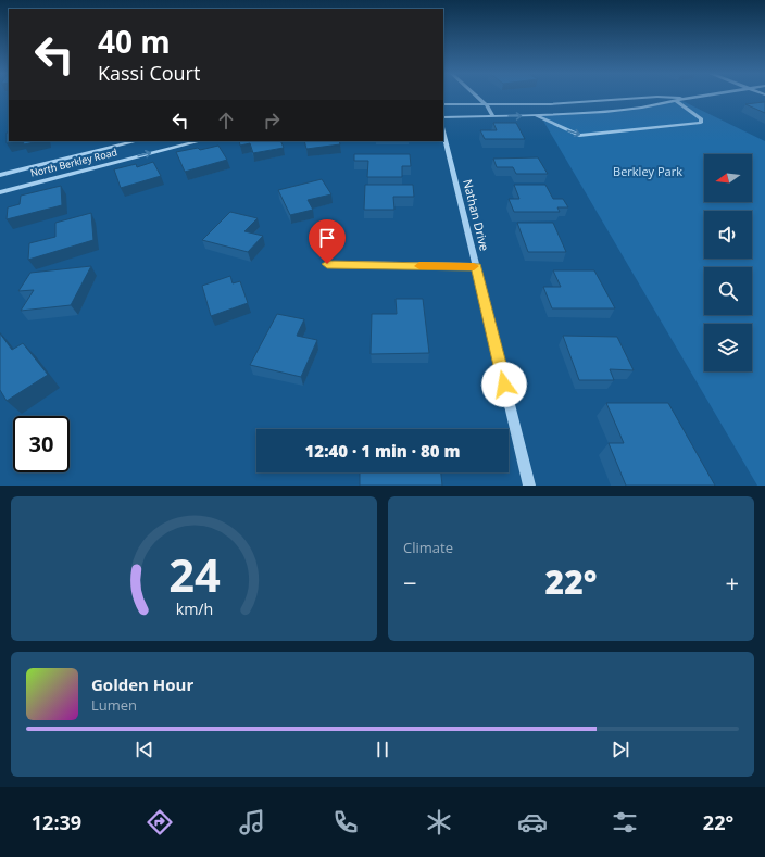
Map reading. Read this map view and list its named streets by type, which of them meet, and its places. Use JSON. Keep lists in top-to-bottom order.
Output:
{
  "streets": {
    "street": ["North Berkley Road", "Nathan Drive"]
  },
  "parks": ["Berkley Park"],
  "north": "left",
  "page": {
    "turn": ["40 m", "Kassi Court"],
    "limit": "30",
    "trip": "12:40 · 1 min · 80 m",
    "tile": "Climate",
    "heat": ["−", "22°", "+"],
    "song": ["Golden Hour", "Lumen"],
    "tabs": ["12:39", "22°"],
    "gauge": ["24", "km/h"]
  }
}
